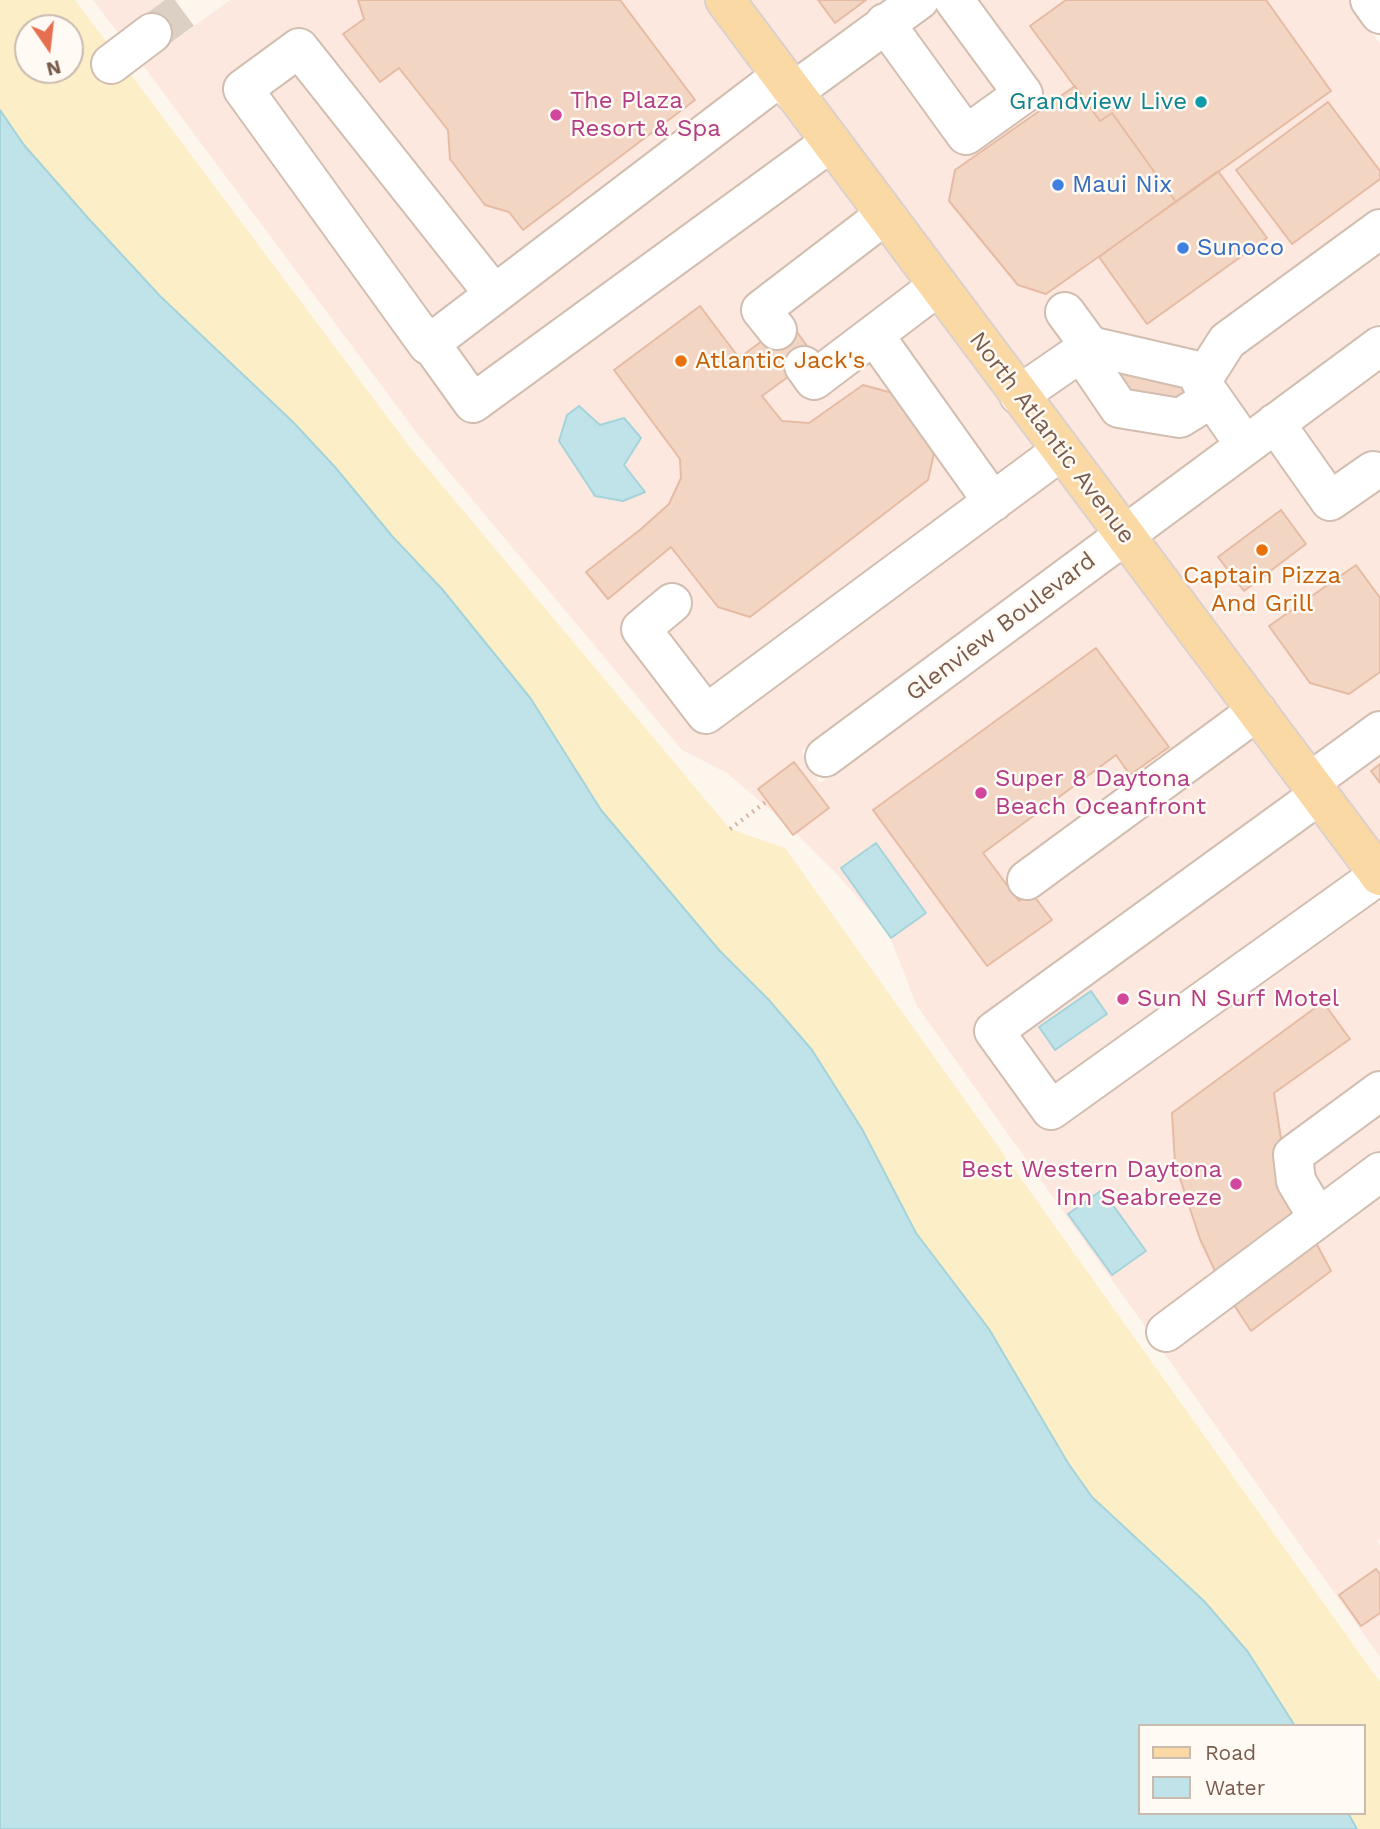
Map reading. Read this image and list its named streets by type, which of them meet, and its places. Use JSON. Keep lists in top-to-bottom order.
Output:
{
  "streets": {
    "main road": ["North Atlantic Avenue"],
    "street": ["Glenview Boulevard"]
  },
  "crossings": [
    ["North Atlantic Avenue", "Glenview Boulevard"]
  ],
  "places": [
    "Grandview Live",
    "The Plaza Resort & Spa",
    "Maui Nix",
    "Sunoco",
    "Atlantic Jack's",
    "Captain Pizza And Grill",
    "Super 8 Daytona Beach Oceanfront",
    "Sun N Surf Motel",
    "Best Western Daytona Inn Seabreeze"
  ],
  "legend": ["Road", "Water"],
  "north": "bottom"
}
